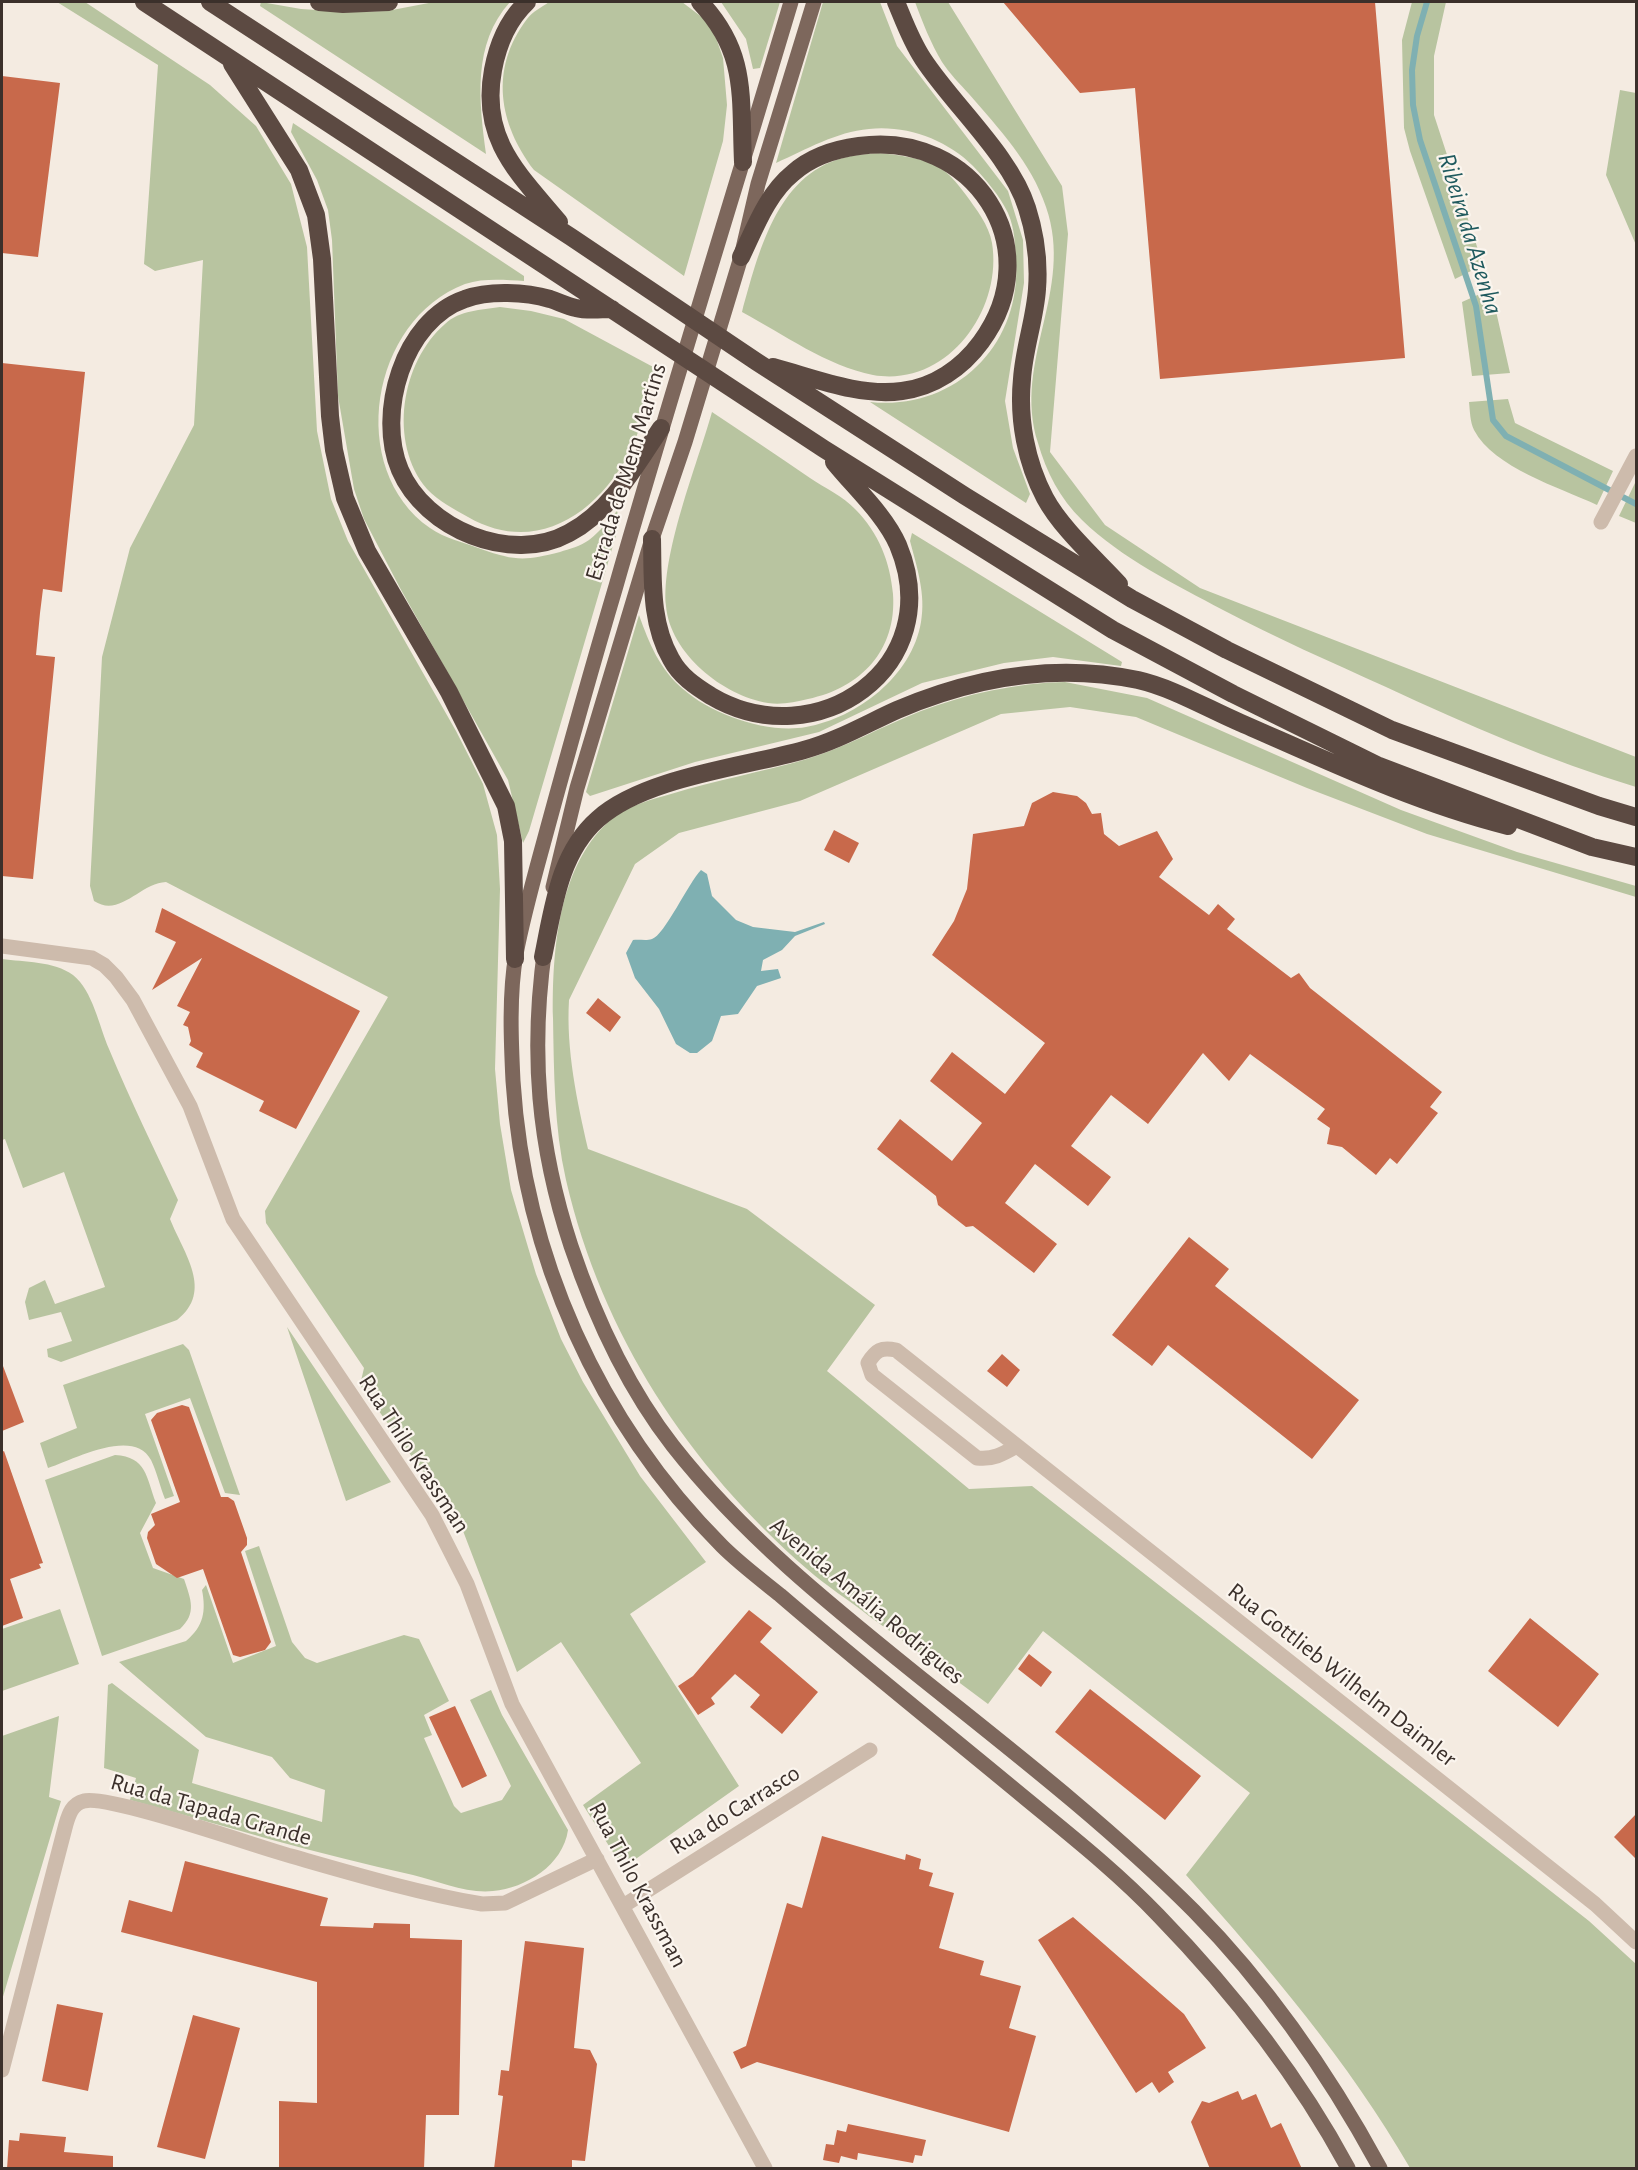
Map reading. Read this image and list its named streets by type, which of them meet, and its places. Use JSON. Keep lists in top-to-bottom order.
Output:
{
  "streets": {
    "main road": ["Estrada de Mem Martins", "Avenida Amália Rodrigues"],
    "street": [
      "Rua Thilo Krassman",
      "Rua Gottlieb Wilhelm Daimler",
      "Rua da Tapada Grande",
      "Rua do Carrasco"
    ]
  },
  "crossings": [
    ["Estrada de Mem Martins", "Avenida Amália Rodrigues"],
    ["Rua Thilo Krassman", "Rua da Tapada Grande"],
    ["Rua Thilo Krassman", "Rua do Carrasco"]
  ],
  "water": ["Ribeira da Azenha"]
}
